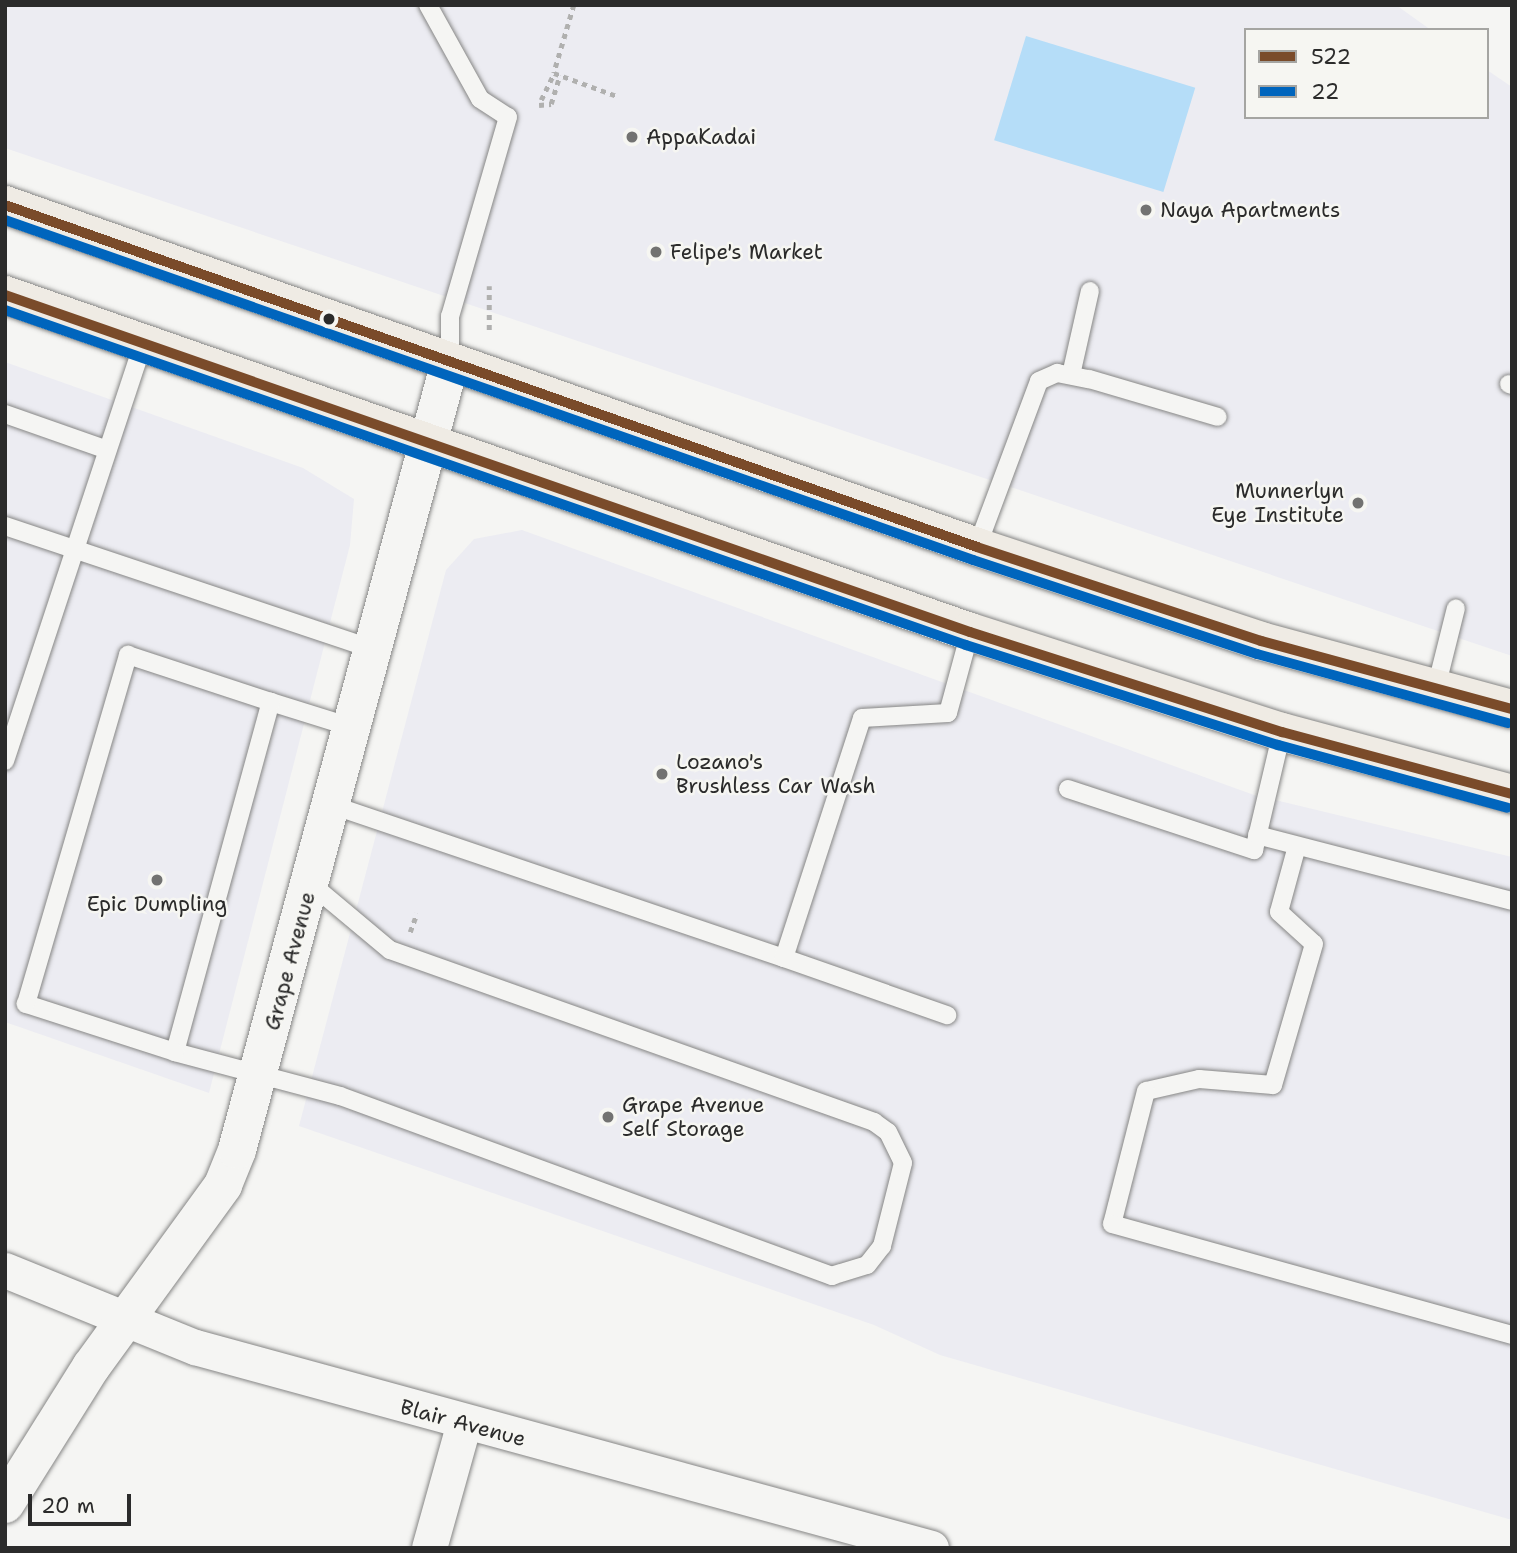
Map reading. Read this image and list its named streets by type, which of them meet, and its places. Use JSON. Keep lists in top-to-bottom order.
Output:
{
  "streets": {
    "street": ["Grape Avenue", "Blair Avenue"]
  },
  "crossings": [
    ["Grape Avenue", "Blair Avenue"]
  ],
  "places": [
    "AppaKadai",
    "Naya Apartments",
    "Felipe's Market",
    "Munnerlyn Eye Institute",
    "Lozano's Brushless Car Wash",
    "Epic Dumpling",
    "Grape Avenue Self Storage"
  ],
  "lines": ["transit line 522", "transit line 22"],
  "legend": ["522", "22"],
  "scale_bar": "20 m"
}
